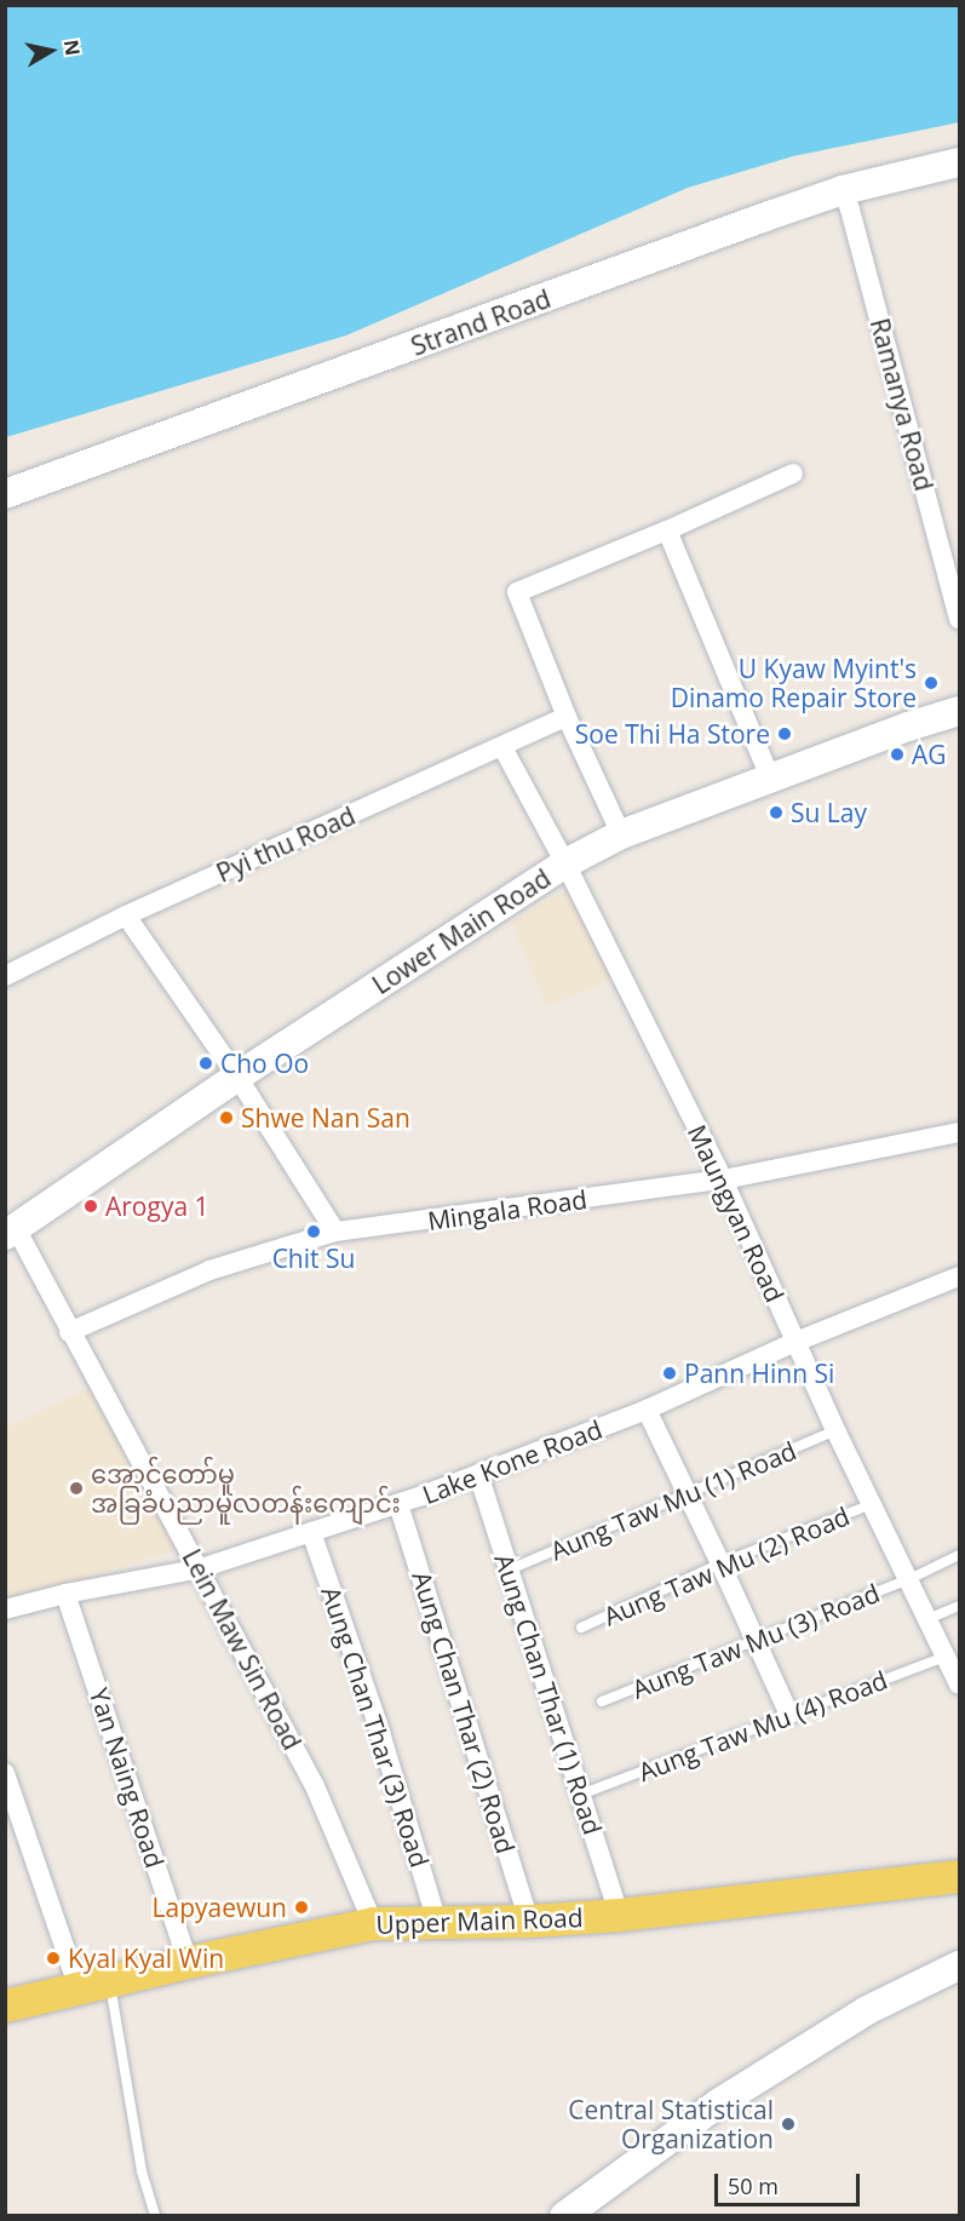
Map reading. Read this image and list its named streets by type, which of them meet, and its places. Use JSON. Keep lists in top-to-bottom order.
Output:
{
  "streets": {
    "main road": ["Strand Road", "Lower Main Road", "Upper Main Road"],
    "street": [
      "Ramanya Road",
      "Pyi thu Road",
      "Mingala Road",
      "Maungyan Road",
      "Lake Kone Road",
      "Lein Maw Sin Road",
      "Aung Chan Thar (1) Road",
      "Aung Chan Thar (2) Road",
      "Aung Chan Thar (3) Road",
      "Yan Naing Road"
    ],
    "lane": [
      "Aung Taw Mu (1) Road",
      "Aung Taw Mu (2) Road",
      "Aung Taw Mu (3) Road",
      "Aung Taw Mu (4) Road"
    ]
  },
  "crossings": [
    ["Strand Road", "Ramanya Road"],
    ["Pyi thu Road", "Maungyan Road"],
    ["Lower Main Road", "Maungyan Road"],
    ["Lower Main Road", "Lein Maw Sin Road"],
    ["Mingala Road", "Maungyan Road"],
    ["Mingala Road", "Lein Maw Sin Road"],
    ["Maungyan Road", "Lake Kone Road"],
    ["Maungyan Road", "Aung Taw Mu (1) Road"],
    ["Maungyan Road", "Aung Taw Mu (2) Road"],
    ["Maungyan Road", "Aung Taw Mu (3) Road"],
    ["Maungyan Road", "Aung Taw Mu (4) Road"],
    ["Lake Kone Road", "Lein Maw Sin Road"],
    ["Lake Kone Road", "Aung Chan Thar (1) Road"],
    ["Lake Kone Road", "Aung Chan Thar (2) Road"],
    ["Lake Kone Road", "Aung Chan Thar (3) Road"],
    ["Lake Kone Road", "Yan Naing Road"],
    ["Aung Taw Mu (1) Road", "Aung Chan Thar (1) Road"],
    ["Lein Maw Sin Road", "Upper Main Road"],
    ["Aung Chan Thar (1) Road", "Aung Taw Mu (4) Road"],
    ["Aung Chan Thar (1) Road", "Upper Main Road"],
    ["Aung Chan Thar (2) Road", "Upper Main Road"],
    ["Aung Chan Thar (3) Road", "Upper Main Road"],
    ["Yan Naing Road", "Upper Main Road"]
  ],
  "places": [
    "U Kyaw Myint's Dinamo Repair Store",
    "Soe Thi Ha Store",
    "AG",
    "Su Lay",
    "Cho Oo",
    "Shwe Nan San",
    "Arogya 1",
    "Chit Su",
    "Pann Hinn Si",
    "အောင်တော်မူ အခြခံပညာမူလတန်းကျောင်း",
    "Lapyaewun",
    "Kyal Kyal Win",
    "Central Statistical Organization"
  ],
  "scale_bar": "50 m",
  "north": "right"
}
